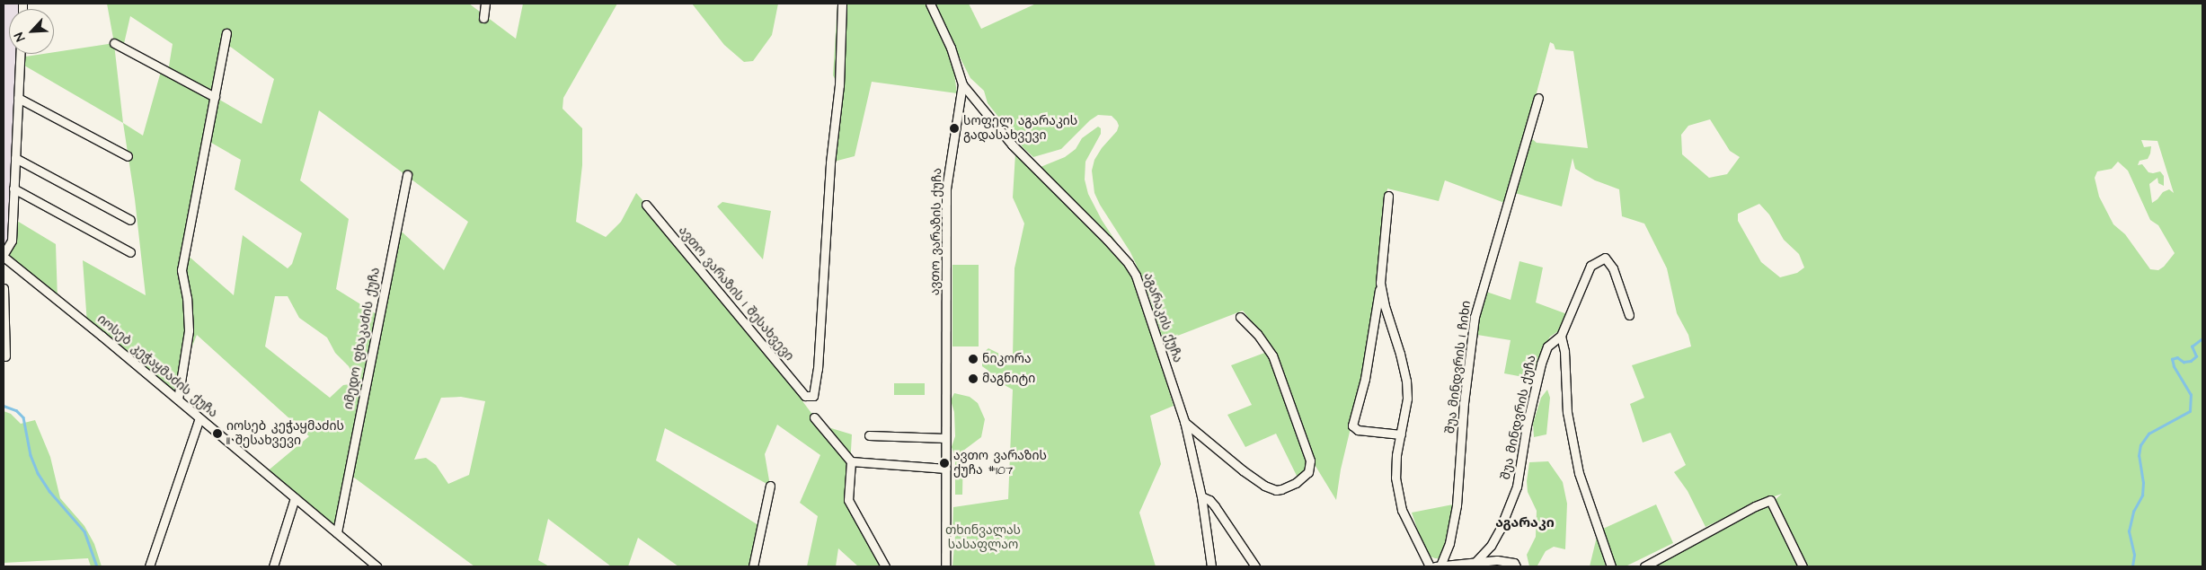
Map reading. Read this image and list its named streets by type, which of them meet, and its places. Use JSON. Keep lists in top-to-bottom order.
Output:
{
  "streets": {
    "street": [
      "ავთო ვარაზის ქუჩა",
      "ავთო ვარაზის I შესახვევი",
      "აგარაკის ქუჩა",
      "იმედო ფხაკაძის ქუჩა",
      "იოსებ კეჭაყმაძის ქუჩა",
      "შუა მინდვრის I ჩიხი",
      "შუა მინდვრის ქუჩა"
    ]
  },
  "crossings": [
    ["ავთო ვარაზის ქუჩა", "აგარაკის ქუჩა"],
    ["იმედო ფხაკაძის ქუჩა", "იოსებ კეჭაყმაძის ქუჩა"]
  ],
  "districts": ["აგარაკი"],
  "parks": ["თხინვალას სასაფლაო"],
  "places": [
    "სოფელ აგარაკის გადასახვევი",
    "ნიკორა",
    "მაგნიტი",
    "იოსებ კეჭაყმაძის II შესახვევი",
    "ავთო ვარაზის ქუჩა #107"
  ],
  "north": "bottom left"
}
